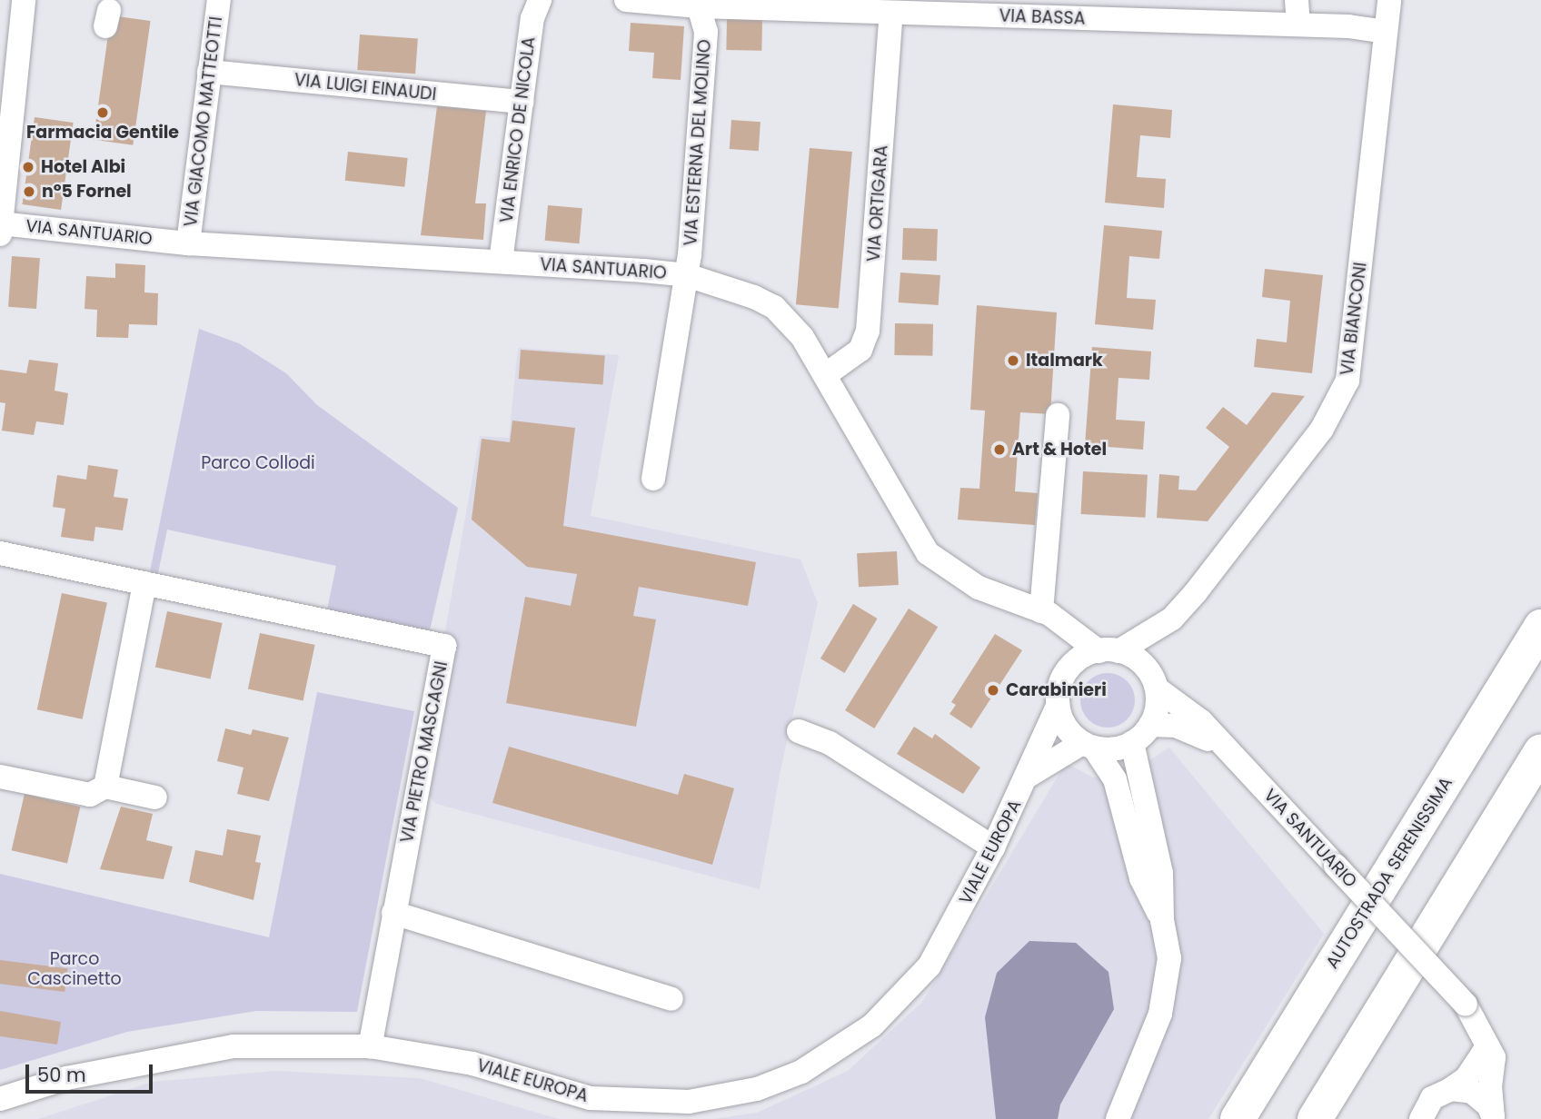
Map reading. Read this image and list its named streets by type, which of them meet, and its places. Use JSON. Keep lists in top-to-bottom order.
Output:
{
  "streets": {
    "highway": ["AUTOSTRADA SERENISSIMA"],
    "street": [
      "VIA BASSA",
      "VIA LUIGI EINAUDI",
      "VIA GIACOMO MATTEOTTI",
      "VIA ENRICO DE NICOLA",
      "VIA ESTERNA DEL MOLINO",
      "VIA ORTIGARA",
      "VIA SANTUARIO",
      "VIA BIANCONI",
      "VIA PIETRO MASCAGNI",
      "VIALE EUROPA"
    ]
  },
  "crossings": [
    ["VIA BASSA", "VIA ESTERNA DEL MOLINO"],
    ["VIA BASSA", "VIA ORTIGARA"],
    ["VIA BASSA", "VIA BIANCONI"],
    ["VIA LUIGI EINAUDI", "VIA GIACOMO MATTEOTTI"],
    ["VIA LUIGI EINAUDI", "VIA ENRICO DE NICOLA"],
    ["VIA GIACOMO MATTEOTTI", "VIA SANTUARIO"],
    ["VIA ENRICO DE NICOLA", "VIA SANTUARIO"],
    ["VIA ESTERNA DEL MOLINO", "VIA SANTUARIO"],
    ["VIA ORTIGARA", "VIA SANTUARIO"],
    ["VIA SANTUARIO", "VIA BIANCONI"],
    ["VIA SANTUARIO", "VIALE EUROPA"],
    ["VIA BIANCONI", "VIALE EUROPA"],
    ["VIA PIETRO MASCAGNI", "VIALE EUROPA"]
  ],
  "parks": ["Parco Collodi", "Parco Cascinetto"],
  "places": [
    "Farmacia Gentile",
    "Hotel Albi",
    "n°5 Fornel",
    "Italmark",
    "Art & Hotel",
    "Carabinieri"
  ],
  "scale_bar": "50 m"
}
